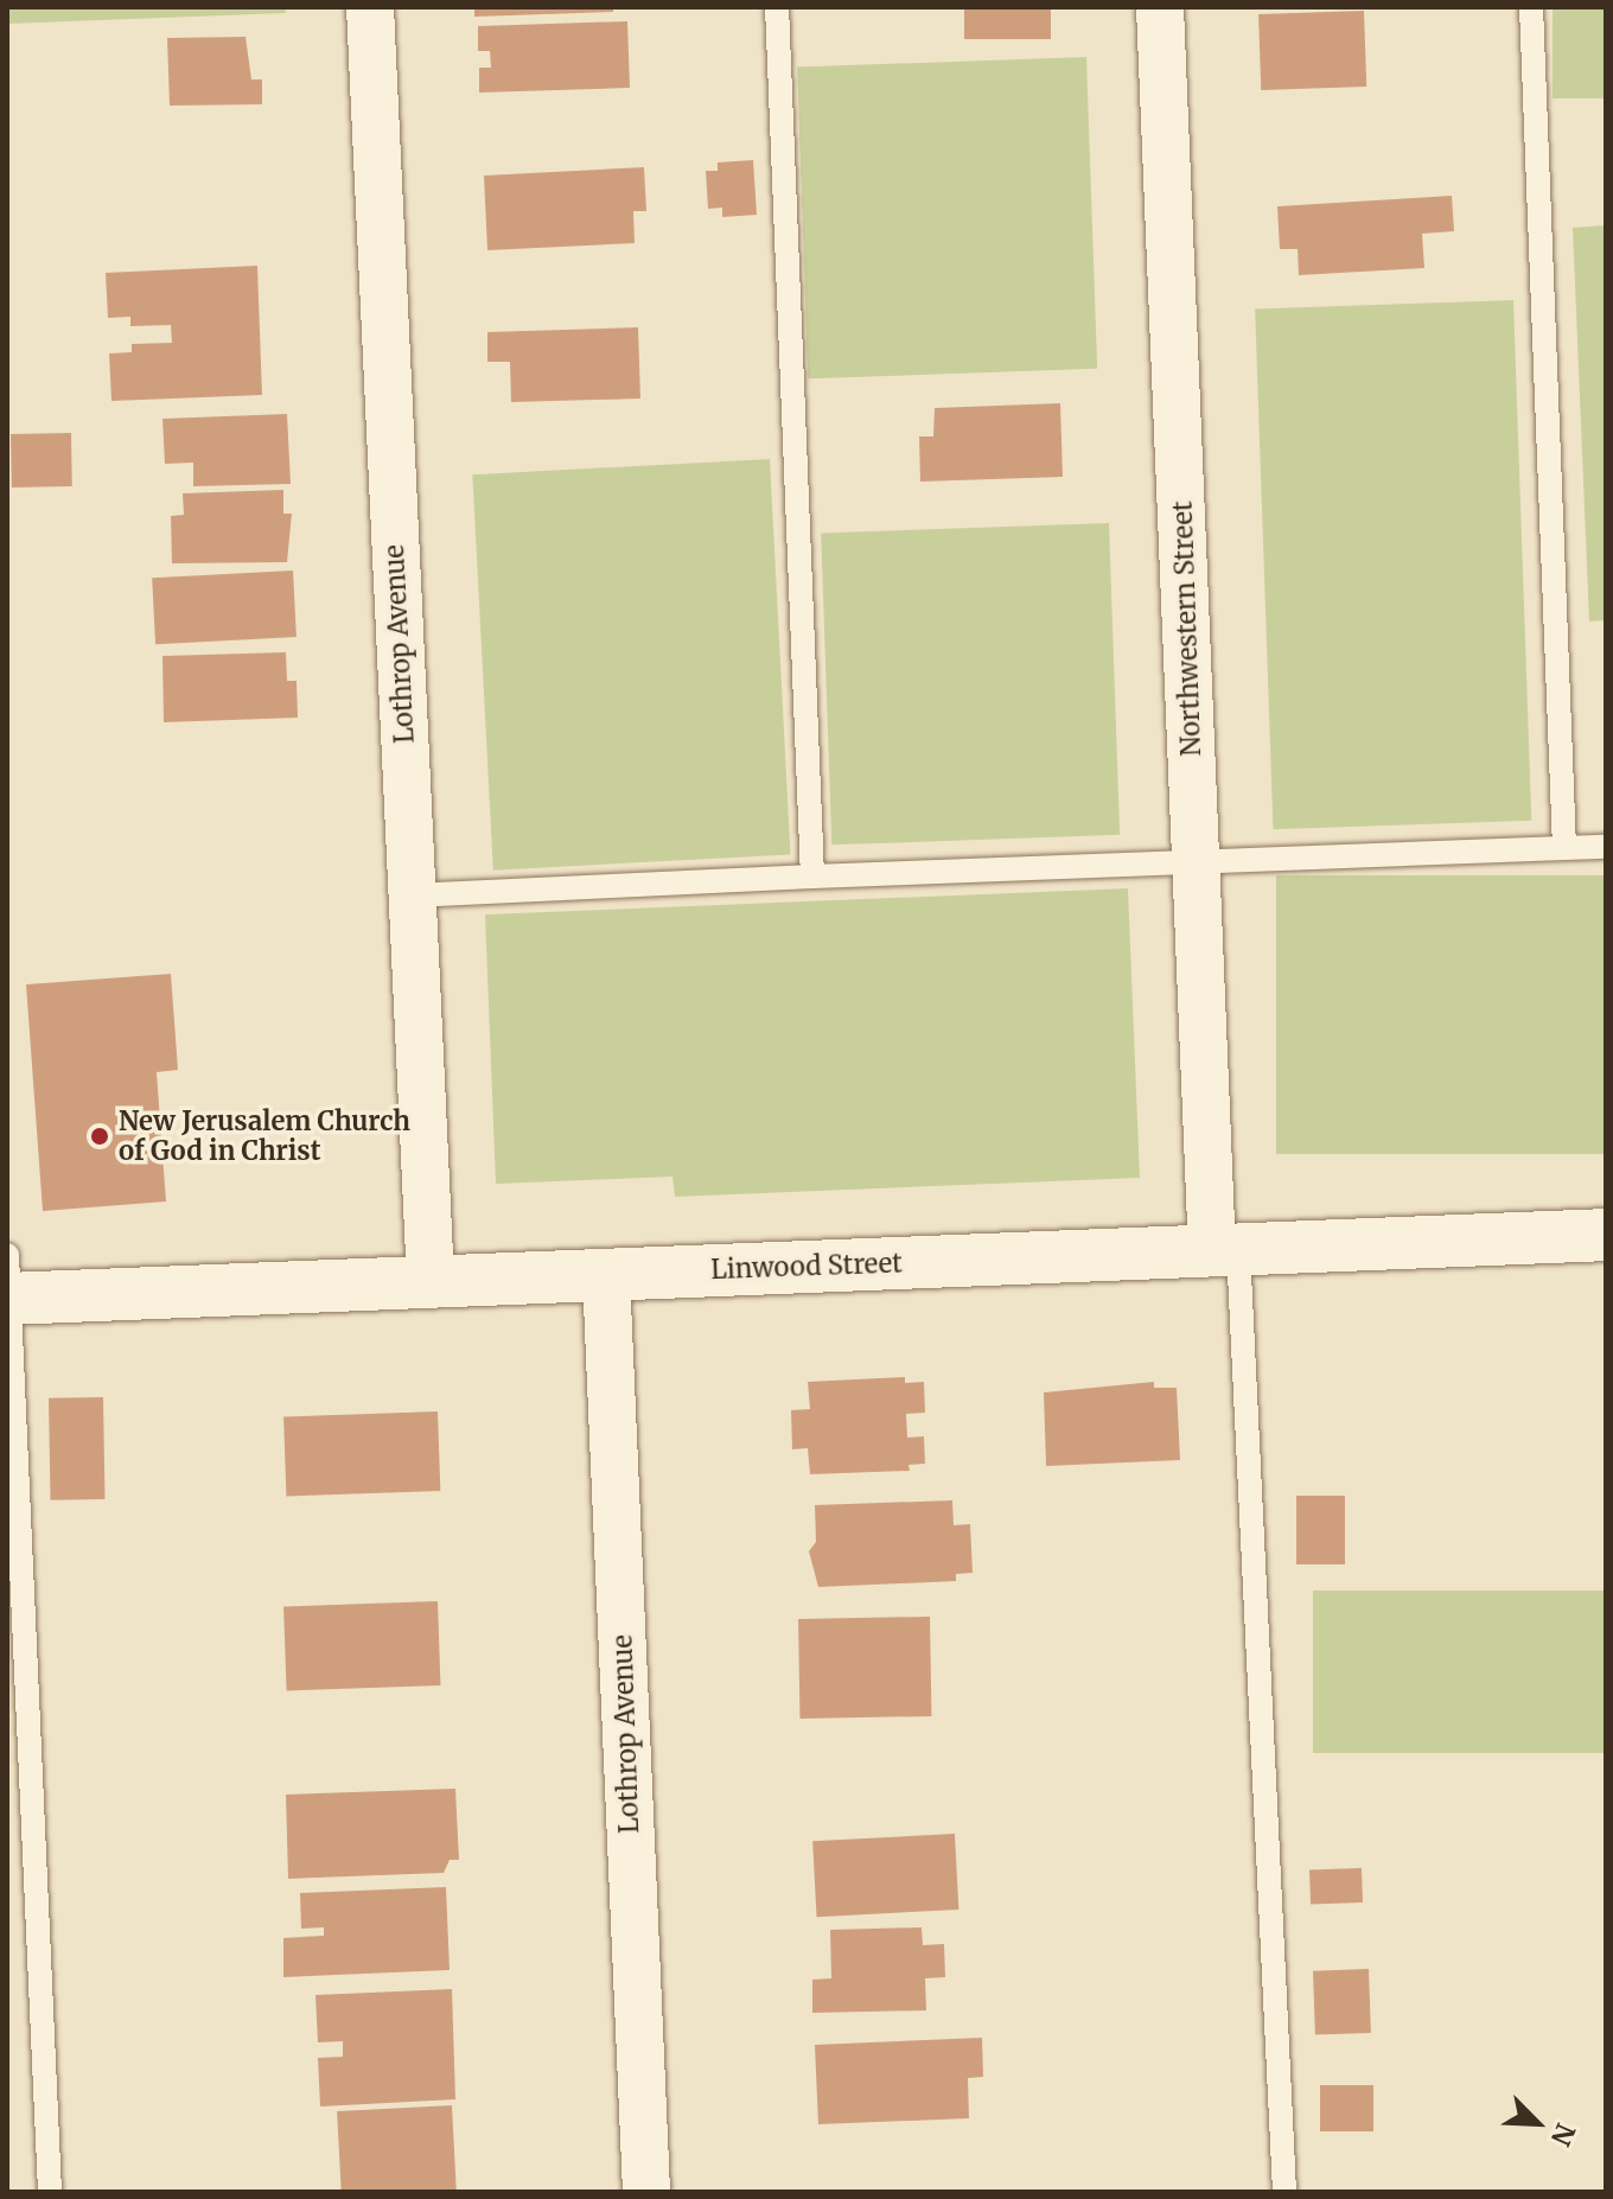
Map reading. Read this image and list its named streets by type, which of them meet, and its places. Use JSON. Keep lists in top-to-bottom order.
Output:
{
  "streets": {
    "street": ["Northwestern Street", "Lothrop Avenue", "Linwood Street"]
  },
  "crossings": [
    ["Northwestern Street", "Linwood Street"],
    ["Lothrop Avenue", "Linwood Street"]
  ],
  "places": ["New Jerusalem Church of God in Christ"],
  "north": "bottom right"
}
